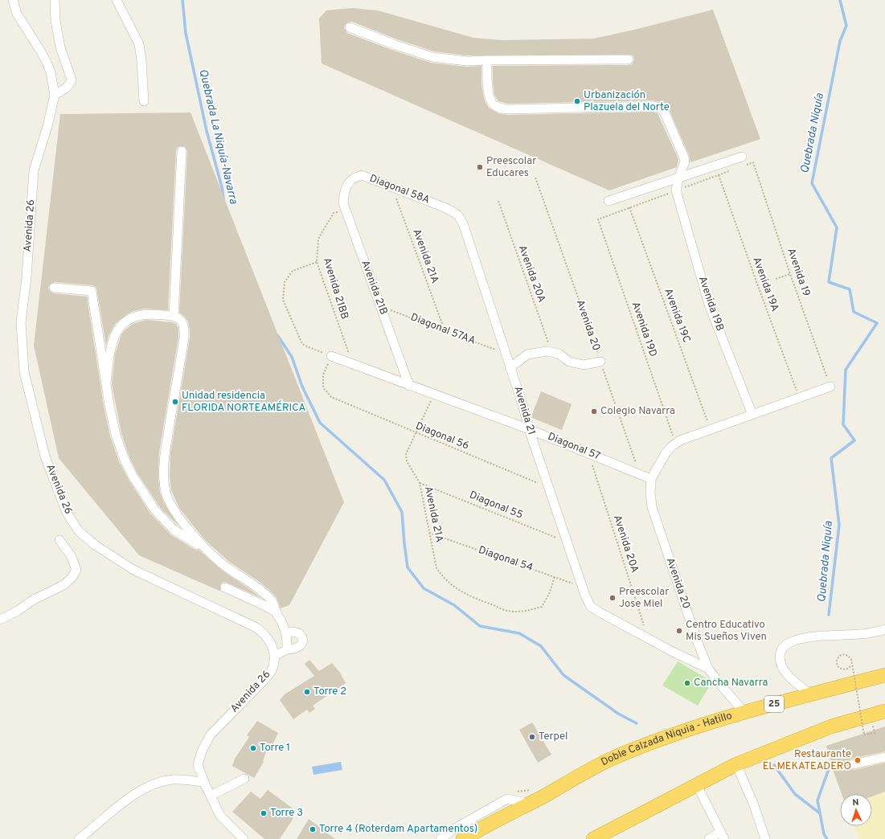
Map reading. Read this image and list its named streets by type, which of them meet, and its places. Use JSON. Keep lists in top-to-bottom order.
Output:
{
  "streets": {
    "highway": ["25", "Doble Calzada Niquia - Hatillo"],
    "street": [
      "Diagonal 58A",
      "Avenida 26",
      "Avenida 21B",
      "Avenida 19B",
      "Avenida 20",
      "Avenida 21",
      "Diagonal 57"
    ],
    "path": [
      "Avenida 21A",
      "Avenida 19",
      "Avenida 20A",
      "Avenida 19A",
      "Avenida 21BB",
      "Avenida 19C",
      "Diagonal 57AA",
      "Avenida 19D",
      "Diagonal 56",
      "Diagonal 55",
      "Diagonal 54"
    ]
  },
  "crossings": [
    ["Diagonal 58A", "Avenida 21A"],
    ["Diagonal 58A", "Avenida 21B"],
    ["Diagonal 58A", "Avenida 21"],
    ["Avenida 21A", "Diagonal 57AA"],
    ["Avenida 21A", "Diagonal 56"],
    ["Avenida 21A", "Diagonal 57"],
    ["Avenida 21A", "Diagonal 55"],
    ["Avenida 21A", "Diagonal 54"],
    ["Avenida 20A", "Avenida 21"],
    ["Avenida 20A", "Diagonal 57"],
    ["Avenida 21B", "Avenida 21BB"],
    ["Avenida 21B", "Diagonal 57AA"],
    ["Avenida 21B", "Diagonal 57"],
    ["Avenida 21BB", "Diagonal 57"],
    ["Avenida 20", "Diagonal 57"],
    ["Avenida 20", "Doble Calzada Niquia - Hatillo"],
    ["Diagonal 57AA", "Avenida 21"],
    ["Avenida 21", "Diagonal 56"],
    ["Avenida 21", "Diagonal 57"],
    ["Avenida 21", "Diagonal 55"],
    ["Avenida 21", "Diagonal 54"],
    ["Diagonal 56", "Diagonal 57"]
  ],
  "water": ["Quebrada Niquía", "Quebrada La Niquía-Navarra"],
  "places": [
    "Urbanización Plazuela del Norte",
    "Preescolar Educares",
    "Unidad residencia FLORIDA NORTEAMÉRICA",
    "Colegio Navarra",
    "Preescolar Jose Miel",
    "Centro Educativo Mis Sueños Viven",
    "Cancha Navarra",
    "Torre 2",
    "Terpel",
    "Torre 1",
    "Restaurante EL MEKATEADERO",
    "Torre 3",
    "Torre 4 (Roterdam Apartamentos)"
  ],
  "north": "top"
}
